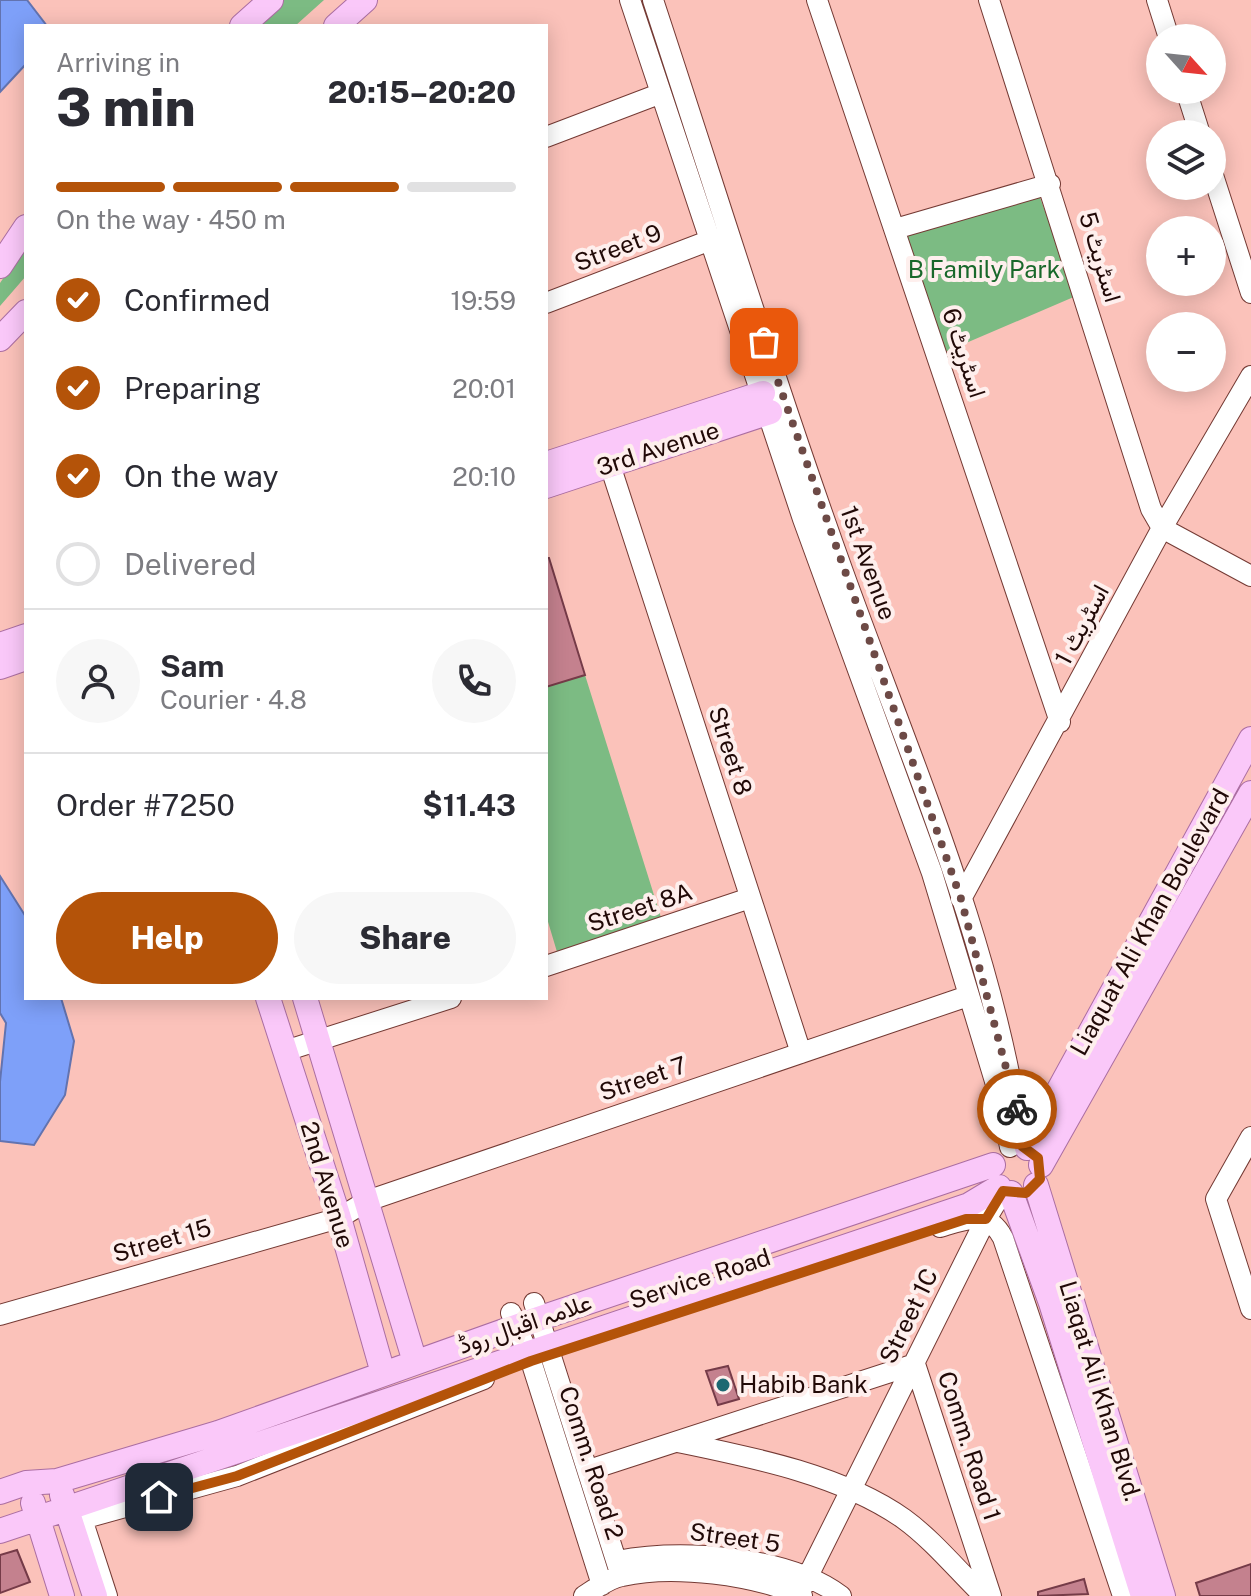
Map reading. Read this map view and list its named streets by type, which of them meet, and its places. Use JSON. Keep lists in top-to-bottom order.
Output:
{
  "streets": {
    "main road": [
      "3rd Avenue",
      "Liaquat Ali Khan Boulevard",
      "2nd Avenue",
      "علامہ اقبال روڈ",
      "Liaqat Ali Khan Blvd."
    ],
    "street": [
      "Street 9",
      "اسٹریٹ 5",
      "اسٹریٹ 6",
      "1st Avenue",
      "اسٹریٹ 1",
      "Street 8",
      "Street 8A",
      "Street 7",
      "Street 15",
      "Service Road",
      "Street 1C",
      "Comm. Road 1",
      "Comm. Road 2",
      "Street 5"
    ]
  },
  "crossings": [
    ["اسٹریٹ 5", "اسٹریٹ 1"],
    ["اسٹریٹ 6", "اسٹریٹ 1"],
    ["3rd Avenue", "Street 8"],
    ["1st Avenue", "اسٹریٹ 1"],
    ["1st Avenue", "Liaquat Ali Khan Boulevard"],
    ["1st Avenue", "Liaqat Ali Khan Blvd."],
    ["Street 8", "Street 8A"],
    ["Street 8", "Street 7"],
    ["Liaquat Ali Khan Boulevard", "Liaqat Ali Khan Blvd."],
    ["Street 7", "2nd Avenue"],
    ["Street 7", "Street 15"],
    ["2nd Avenue", "Street 15"],
    ["2nd Avenue", "علامہ اقبال روڈ"],
    ["Service Road", "Street 1C"],
    ["Service Road", "Comm. Road 2"],
    ["Street 1C", "علامہ اقبال روڈ"],
    ["Street 1C", "Liaqat Ali Khan Blvd."],
    ["Street 1C", "Comm. Road 1"],
    ["Street 1C", "Street 5"],
    ["علامہ اقبال روڈ", "Liaqat Ali Khan Blvd."],
    ["علامہ اقبال روڈ", "Comm. Road 2"],
    ["Comm. Road 1", "Comm. Road 2"],
    ["Comm. Road 2", "Street 5"]
  ],
  "parks": ["B Family Park"],
  "places": ["Habib Bank"],
  "north": "bottom right",
  "page": {
    "map_buttons": ["+", "−"],
    "heading": ["3 min", "Arriving in", "20:15–20:20"],
    "panel": [
      "Sam",
      "Courier · 4.8",
      "Order #7250",
      "$11.43"
    ],
    "bar": "On the way · 450 m",
    "list": [
      ["Confirmed", "19:59"],
      ["Preparing", "20:01"],
      ["On the way", "20:10"],
      "Delivered"
    ],
    "buttons": ["Help", "Share"]
  }
}
